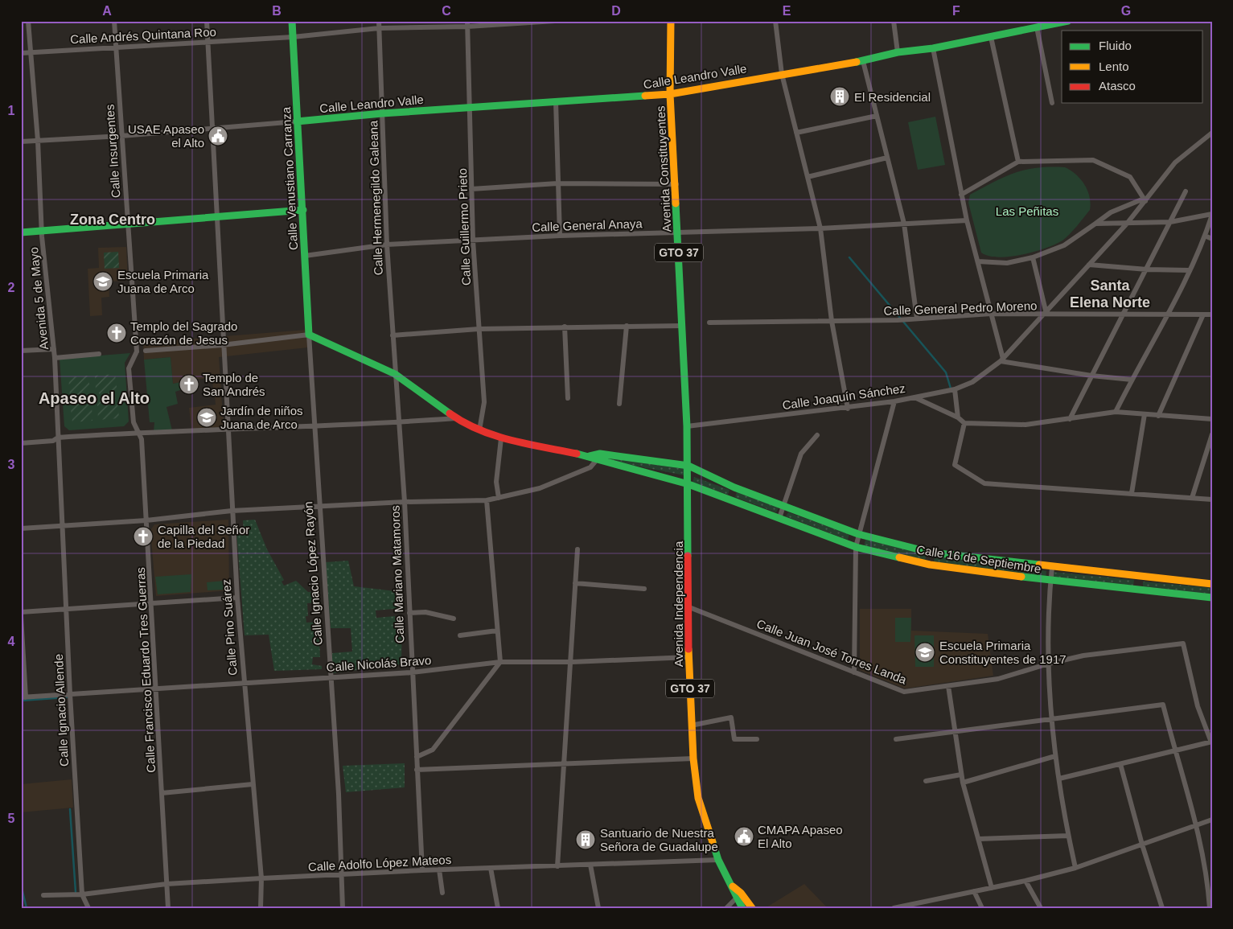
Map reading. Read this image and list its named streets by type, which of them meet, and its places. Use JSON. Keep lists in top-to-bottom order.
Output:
{
  "streets": {
    "street": [
      "Calle Andrés Quintana Roo",
      "Calle Leandro Valle",
      "Calle Insurgentes",
      "Avenida Constituyentes",
      "Calle Venustiano Carranza",
      "Calle Hermenegildo Galeana",
      "Calle General Anaya",
      "Calle Guillermo Prieto",
      "GTO 37",
      "Avenida 5 de Mayo",
      "Calle General Pedro Moreno",
      "Calle Joaquín Sánchez",
      "Calle 16 de Septiembre",
      "Calle Ignacio López Rayón",
      "Calle Mariano Matamoros",
      "Avenida Independencia",
      "Calle Pino Suárez",
      "Calle Juan José Torres Landa",
      "Calle Nicolás Bravo",
      "Calle Francisco Eduardo Tres Guerras",
      "Calle Ignacio Allende",
      "Calle Adolfo López Mateos"
    ]
  },
  "crossings": [
    ["Calle Andrés Quintana Roo", "Calle Insurgentes"],
    ["Calle Andrés Quintana Roo", "Calle Venustiano Carranza"],
    ["Calle Andrés Quintana Roo", "Calle Hermenegildo Galeana"],
    ["Calle Andrés Quintana Roo", "Calle Guillermo Prieto"],
    ["Calle Andrés Quintana Roo", "Avenida 5 de Mayo"],
    ["Calle Andrés Quintana Roo", "Calle Pino Suárez"],
    ["Calle Leandro Valle", "Avenida Constituyentes"],
    ["Calle Leandro Valle", "Calle Venustiano Carranza"],
    ["Calle Leandro Valle", "Calle Hermenegildo Galeana"],
    ["Calle Leandro Valle", "Calle Guillermo Prieto"],
    ["Calle Insurgentes", "Calle Francisco Eduardo Tres Guerras"],
    ["Avenida Constituyentes", "Calle General Anaya"],
    ["Avenida Constituyentes", "Calle Joaquín Sánchez"],
    ["Avenida Constituyentes", "Calle 16 de Septiembre"],
    ["Avenida Constituyentes", "Avenida Independencia"],
    ["Calle Venustiano Carranza", "Calle General Anaya"],
    ["Calle Venustiano Carranza", "Calle 16 de Septiembre"],
    ["Calle Venustiano Carranza", "Calle Ignacio López Rayón"],
    ["Calle Hermenegildo Galeana", "Calle General Anaya"],
    ["Calle Hermenegildo Galeana", "Calle 16 de Septiembre"],
    ["Calle Hermenegildo Galeana", "Calle Mariano Matamoros"],
    ["Calle General Anaya", "Calle Guillermo Prieto"],
    ["Calle Guillermo Prieto", "Calle 16 de Septiembre"],
    ["Avenida 5 de Mayo", "Calle Ignacio Allende"],
    ["Calle 16 de Septiembre", "Calle Ignacio López Rayón"],
    ["Calle 16 de Septiembre", "Calle Mariano Matamoros"],
    ["Calle 16 de Septiembre", "Avenida Independencia"],
    ["Calle Ignacio López Rayón", "Calle Nicolás Bravo"],
    ["Calle Ignacio López Rayón", "Calle Adolfo López Mateos"],
    ["Calle Mariano Matamoros", "Calle Nicolás Bravo"],
    ["Calle Mariano Matamoros", "Calle Adolfo López Mateos"],
    ["Avenida Independencia", "Calle Juan José Torres Landa"],
    ["Avenida Independencia", "Calle Nicolás Bravo"],
    ["Avenida Independencia", "Calle Adolfo López Mateos"],
    ["Calle Pino Suárez", "Calle Nicolás Bravo"],
    ["Calle Pino Suárez", "Calle Adolfo López Mateos"],
    ["Calle Nicolás Bravo", "Calle Francisco Eduardo Tres Guerras"],
    ["Calle Nicolás Bravo", "Calle Ignacio Allende"],
    ["Calle Francisco Eduardo Tres Guerras", "Calle Adolfo López Mateos"],
    ["Calle Ignacio Allende", "Calle Adolfo López Mateos"]
  ],
  "districts": ["Zona Centro", "Santa Elena Norte", "Apaseo el Alto"],
  "parks": ["Las Peñitas"],
  "places": {
    "building": ["El Residencial", "Santuario de Nuestra Señora de Guadalupe"],
    "public building": ["USAE Apaseo el Alto", "CMAPA Apaseo El Alto"],
    "school or university": ["Escuela Primaria Juana de Arco", "Jardín de niños Juana de Arco", "Escuela Primaria Constituyentes de 1917"],
    "church": ["Templo del Sagrado Corazón de Jesus", "Templo de San Andrés", "Capilla del Señor de la Piedad"]
  },
  "legend": ["Fluido", "Lento", "Atasco"],
  "grid": {
    "columns": [
      "A",
      "B",
      "C",
      "D",
      "E",
      "F",
      "G"
    ],
    "rows": [
      "1",
      "2",
      "3",
      "4",
      "5"
    ]
  }
}
